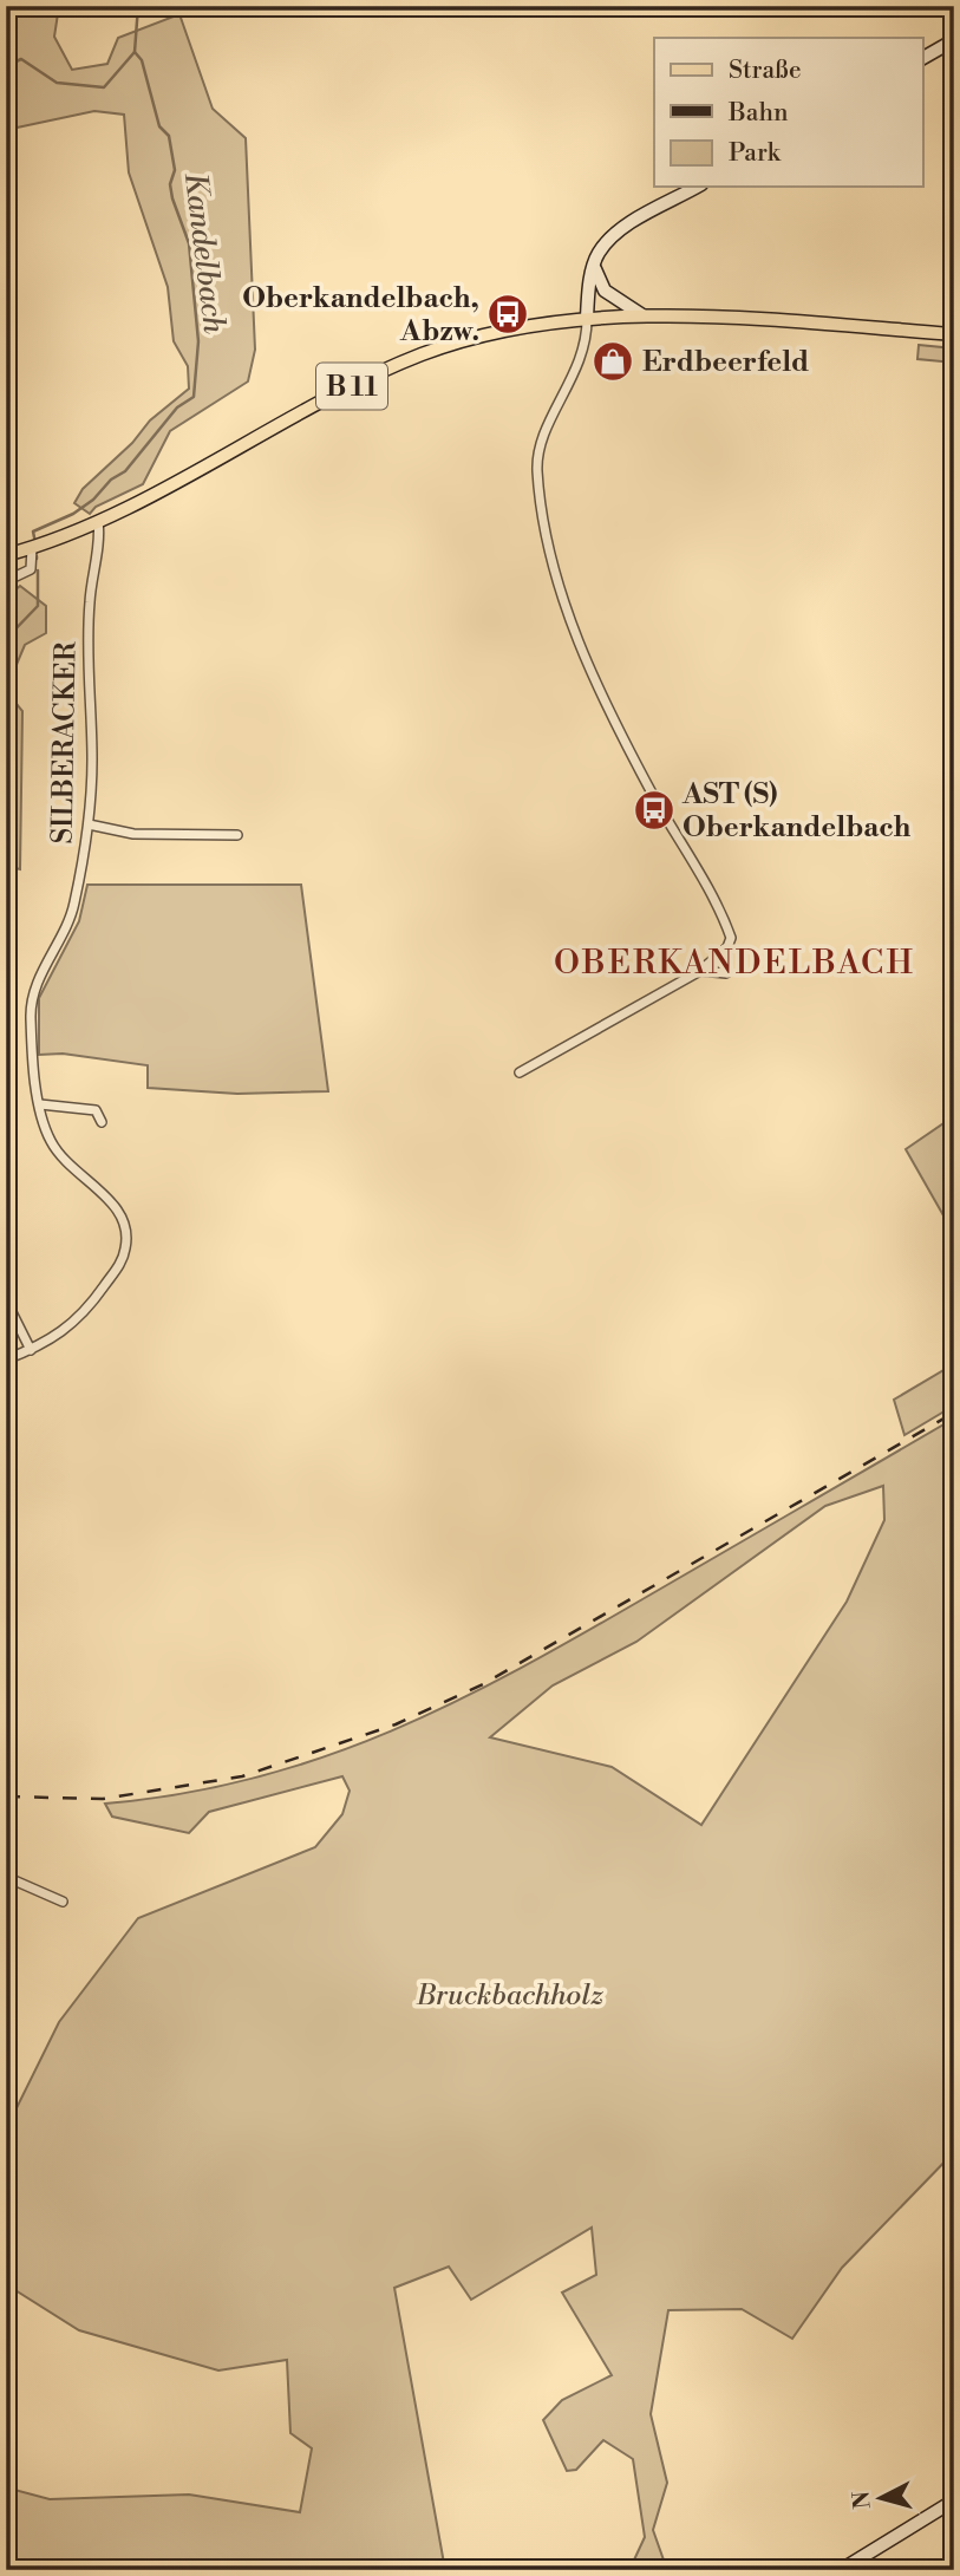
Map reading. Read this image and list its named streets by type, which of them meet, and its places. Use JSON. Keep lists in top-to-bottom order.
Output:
{
  "streets": {
    "main road": ["B 11"],
    "street": ["SILBERACKER"]
  },
  "crossings": [
    ["B 11", "SILBERACKER"]
  ],
  "districts": ["OBERKANDELBACH"],
  "water": ["Kandelbach"],
  "parks": ["Bruckbachholz"],
  "places": {
    "bus stop": ["Oberkandelbach, Abzw.", "AST (S) Oberkandelbach"],
    "shop": ["Erdbeerfeld"]
  },
  "legend": ["Straße", "Bahn", "Park"],
  "north": "left"
}
